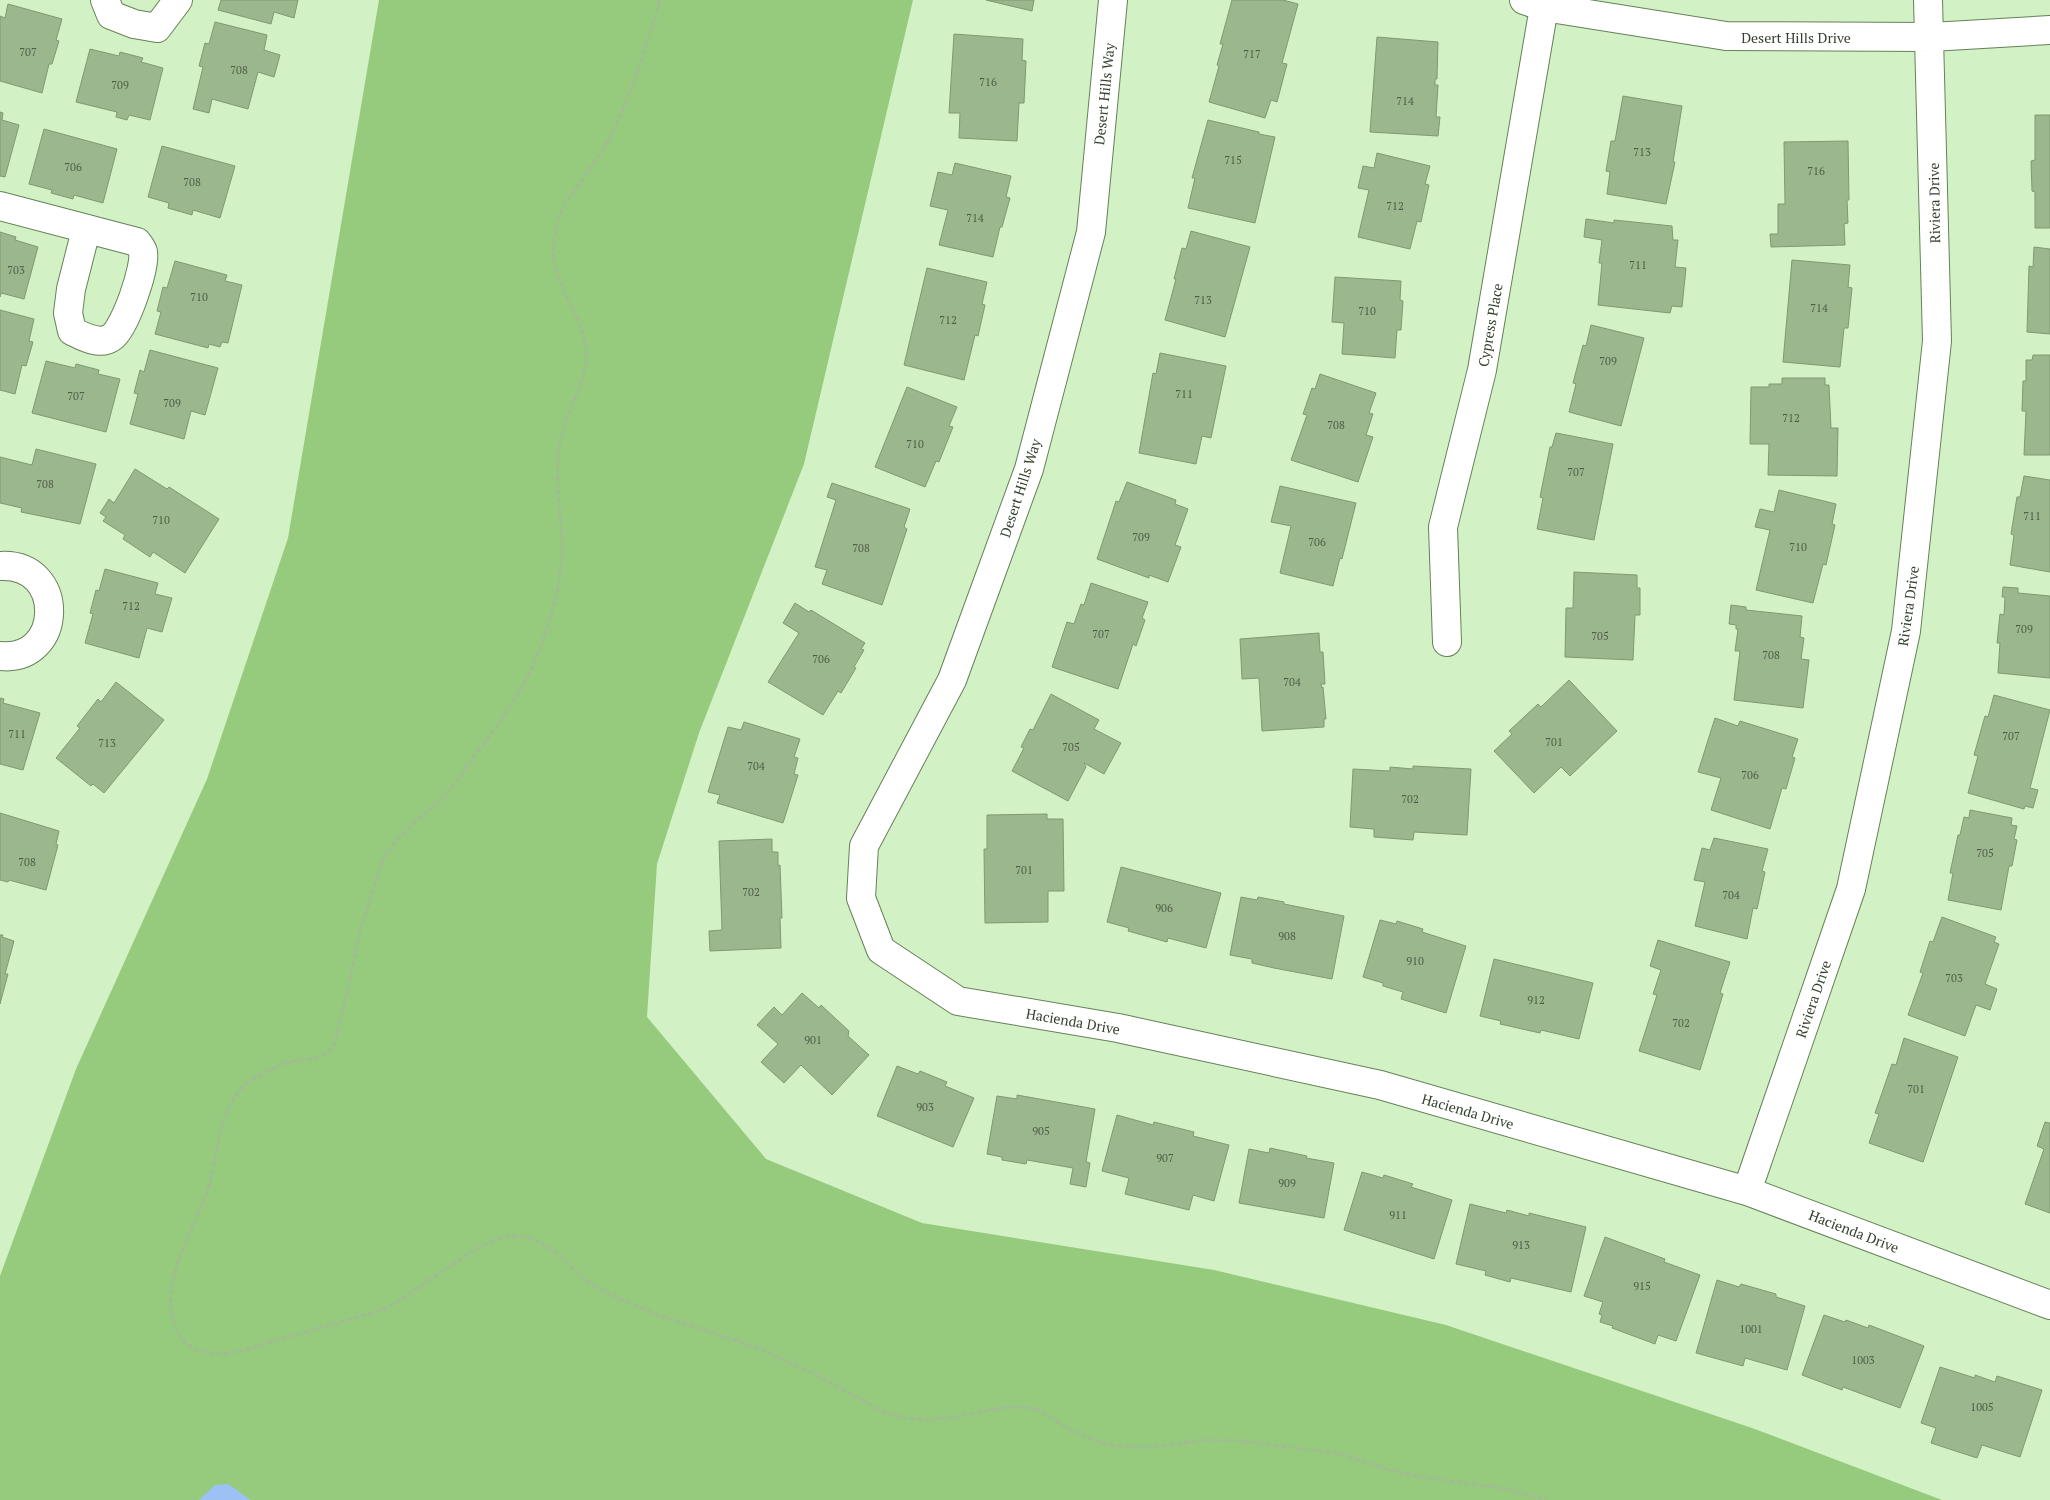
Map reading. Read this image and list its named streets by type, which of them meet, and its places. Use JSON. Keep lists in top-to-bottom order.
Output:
{
  "streets": {
    "street": [
      "Desert Hills Drive",
      "Desert Hills Way",
      "Riviera Drive",
      "Cypress Place",
      "Hacienda Drive"
    ]
  },
  "crossings": [
    ["Desert Hills Drive", "Riviera Drive"],
    ["Desert Hills Drive", "Cypress Place"],
    ["Desert Hills Way", "Hacienda Drive"],
    ["Riviera Drive", "Hacienda Drive"]
  ],
  "house_numbers": [
    "707",
    "717",
    "708",
    "716",
    "709",
    "714",
    "713",
    "715",
    "706",
    "716",
    "708",
    "712",
    "714",
    "711",
    "703",
    "710",
    "713",
    "714",
    "710",
    "712",
    "709",
    "711",
    "707",
    "709",
    "712",
    "708",
    "710",
    "707",
    "708",
    "711",
    "710",
    "709",
    "706",
    "710",
    "708",
    "712",
    "709",
    "707",
    "705",
    "708",
    "706",
    "704",
    "711",
    "707",
    "701",
    "713",
    "705",
    "704",
    "706",
    "702",
    "705",
    "708",
    "701",
    "702",
    "704",
    "906",
    "908",
    "910",
    "703",
    "912",
    "702",
    "901",
    "701",
    "903",
    "905",
    "907",
    "909",
    "911",
    "913",
    "915",
    "1001",
    "1003",
    "1005"
  ]
}
